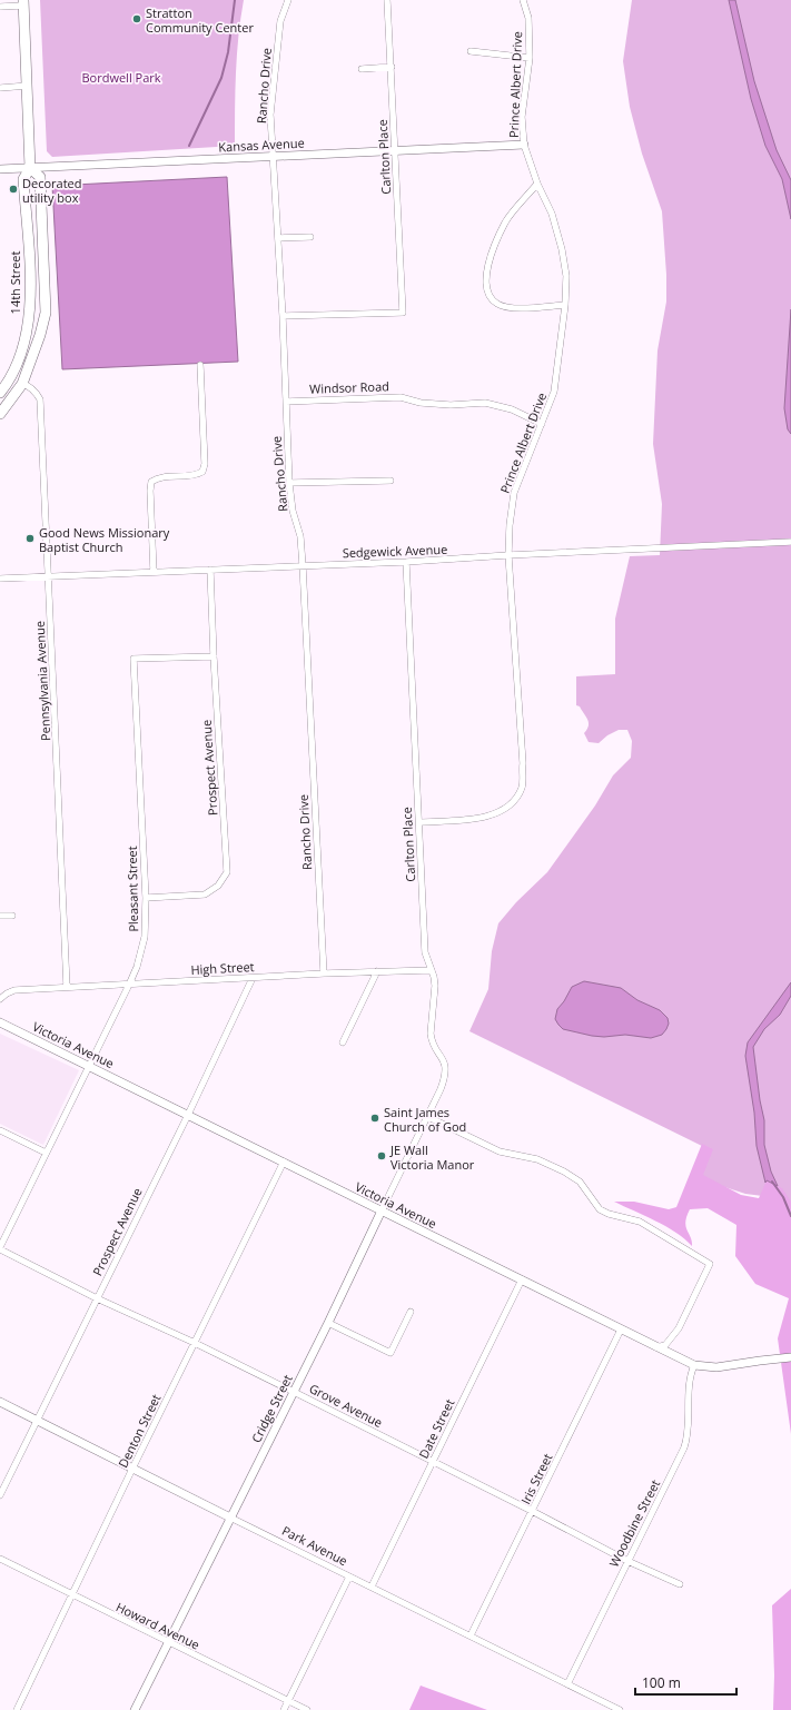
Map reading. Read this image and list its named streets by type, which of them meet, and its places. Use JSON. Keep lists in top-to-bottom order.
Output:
{
  "streets": {
    "main road": ["14th Street"],
    "street": [
      "Prince Albert Drive",
      "Rancho Drive",
      "Kansas Avenue",
      "Carlton Place",
      "Windsor Road",
      "Sedgewick Avenue",
      "Pennsylvania Avenue",
      "Prospect Avenue",
      "Pleasant Street",
      "High Street",
      "Victoria Avenue",
      "Grove Avenue",
      "Cridge Street",
      "Date Street",
      "Denton Street",
      "Iris Street",
      "Woodbine Street",
      "Park Avenue",
      "Howard Avenue"
    ]
  },
  "crossings": [
    ["Prince Albert Drive", "Kansas Avenue"],
    ["Prince Albert Drive", "Carlton Place"],
    ["Prince Albert Drive", "Windsor Road"],
    ["Prince Albert Drive", "Sedgewick Avenue"],
    ["Rancho Drive", "Kansas Avenue"],
    ["Rancho Drive", "Carlton Place"],
    ["Rancho Drive", "Windsor Road"],
    ["Rancho Drive", "Sedgewick Avenue"],
    ["Rancho Drive", "High Street"],
    ["Kansas Avenue", "Carlton Place"],
    ["Kansas Avenue", "14th Street"],
    ["Carlton Place", "Sedgewick Avenue"],
    ["Carlton Place", "High Street"],
    ["Carlton Place", "Cridge Street"],
    ["Sedgewick Avenue", "Pennsylvania Avenue"],
    ["Sedgewick Avenue", "Prospect Avenue"],
    ["Pennsylvania Avenue", "High Street"],
    ["Prospect Avenue", "Pleasant Street"],
    ["Prospect Avenue", "High Street"],
    ["Prospect Avenue", "Victoria Avenue"],
    ["Prospect Avenue", "Grove Avenue"],
    ["Prospect Avenue", "Park Avenue"],
    ["Pleasant Street", "High Street"],
    ["Pleasant Street", "Victoria Avenue"],
    ["Pleasant Street", "Grove Avenue"],
    ["Victoria Avenue", "Cridge Street"],
    ["Victoria Avenue", "Date Street"],
    ["Victoria Avenue", "Denton Street"],
    ["Victoria Avenue", "Iris Street"],
    ["Victoria Avenue", "Woodbine Street"],
    ["Grove Avenue", "Cridge Street"],
    ["Grove Avenue", "Date Street"],
    ["Grove Avenue", "Denton Street"],
    ["Grove Avenue", "Iris Street"],
    ["Grove Avenue", "Woodbine Street"],
    ["Cridge Street", "Park Avenue"],
    ["Cridge Street", "Howard Avenue"],
    ["Date Street", "Park Avenue"],
    ["Denton Street", "Park Avenue"],
    ["Denton Street", "Howard Avenue"],
    ["Iris Street", "Park Avenue"],
    ["Woodbine Street", "Park Avenue"]
  ],
  "parks": ["Bordwell Park"],
  "places": [
    "Stratton Community Center",
    "Decorated utility box",
    "Good News Missionary Baptist Church",
    "Saint James Church of God",
    "JE Wall Victoria Manor"
  ],
  "scale_bar": "100 m"
}
